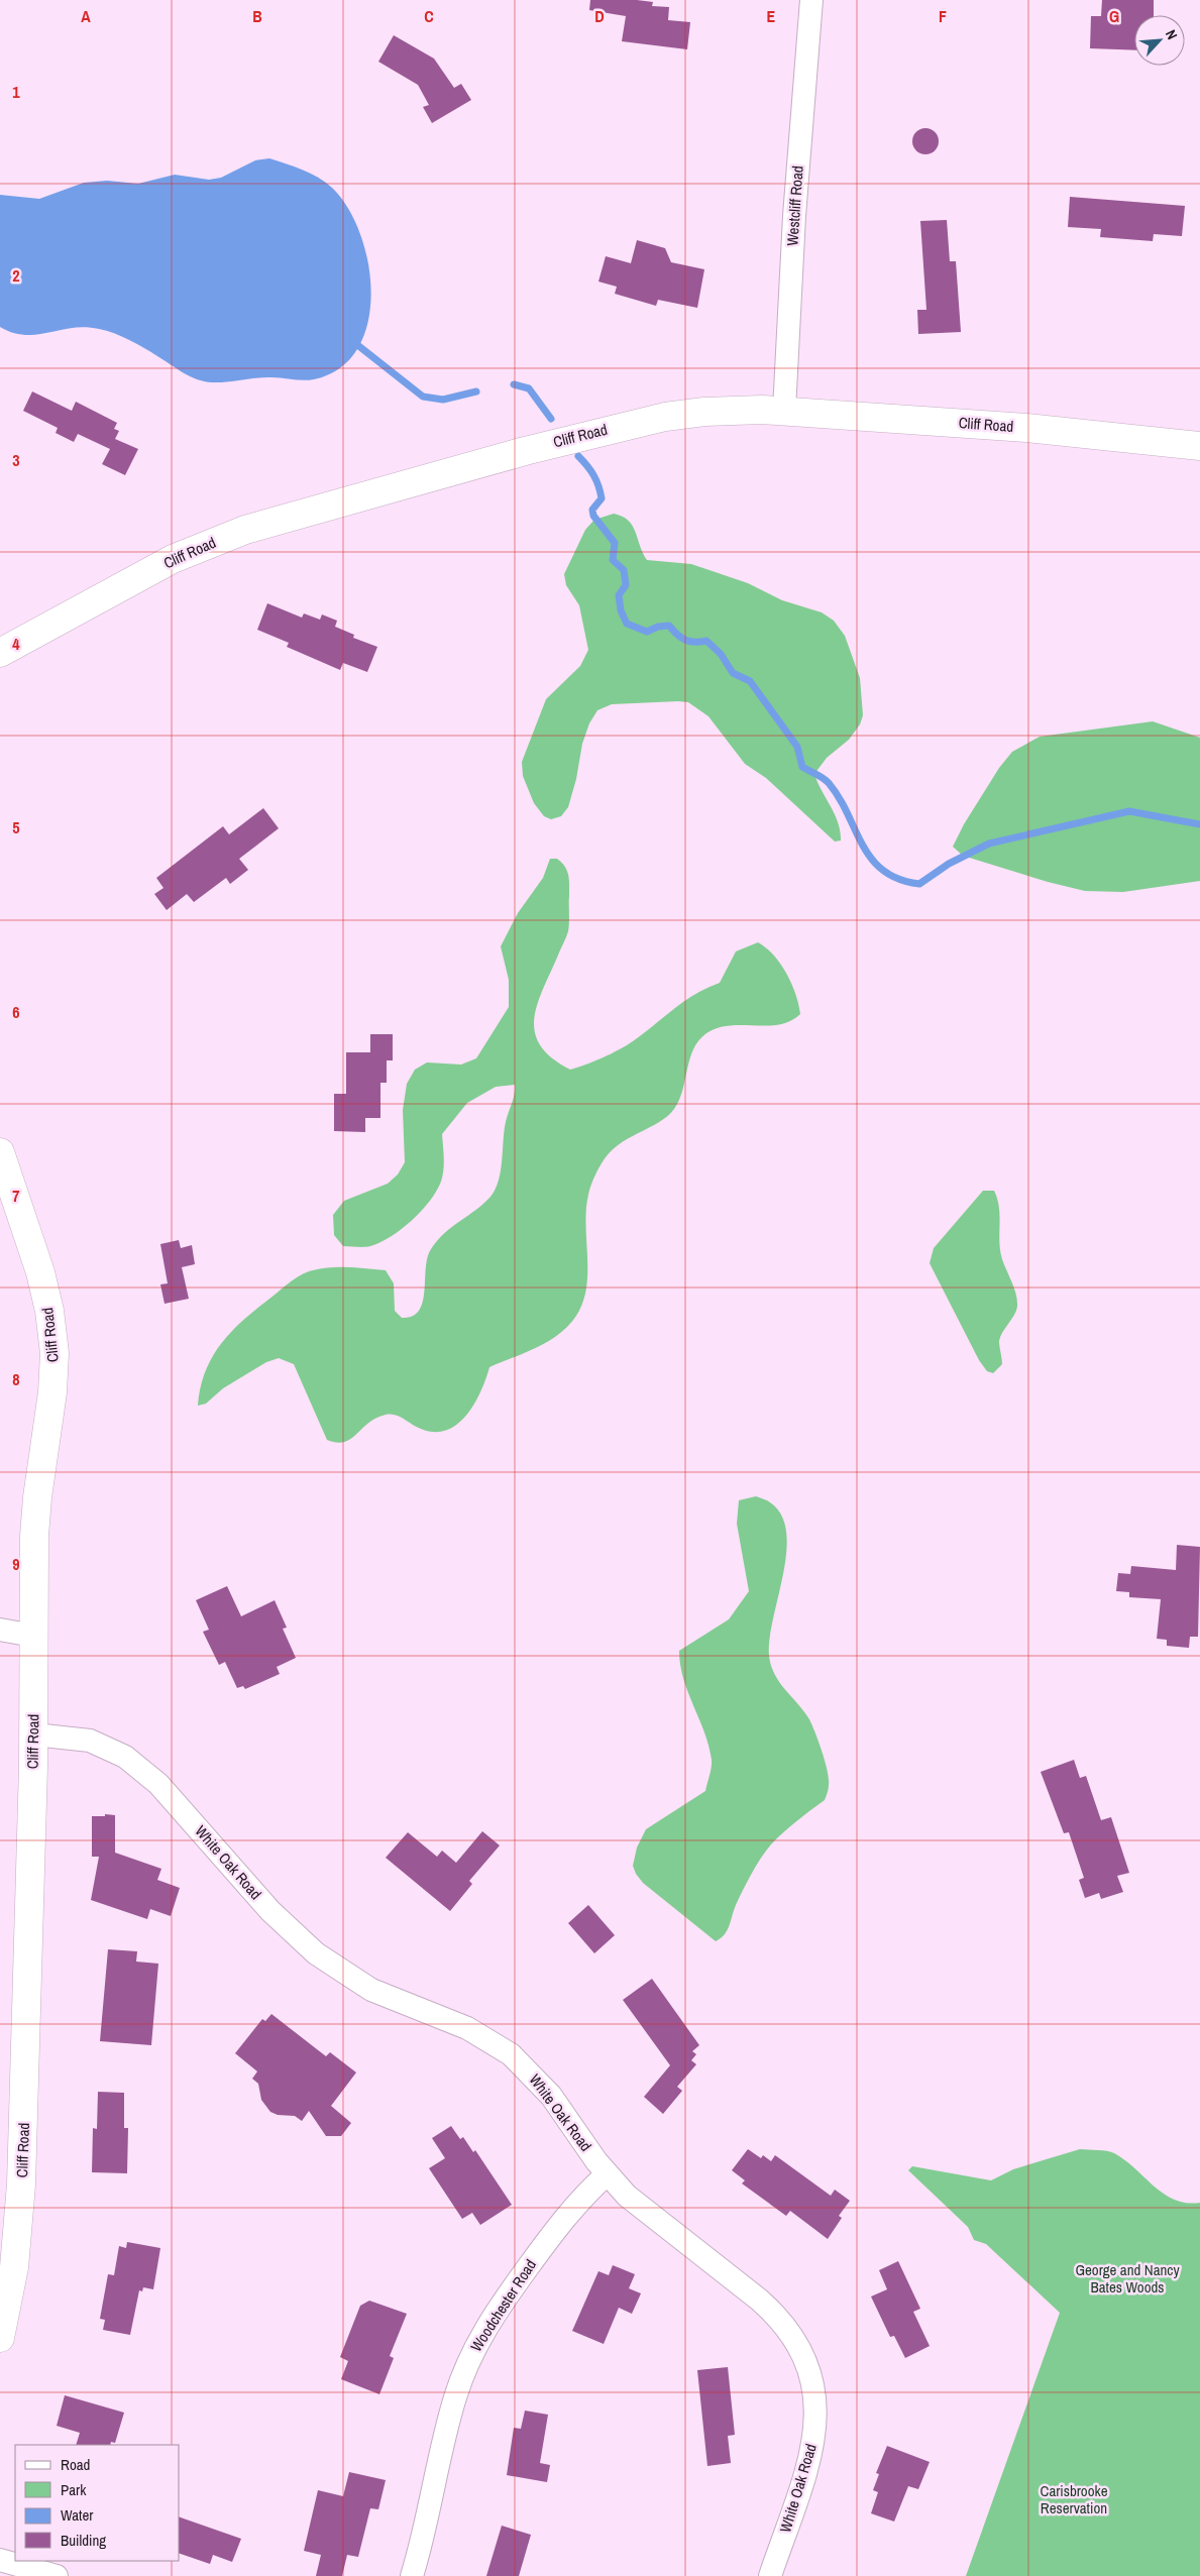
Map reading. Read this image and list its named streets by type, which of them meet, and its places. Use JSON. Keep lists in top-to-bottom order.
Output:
{
  "streets": {
    "street": [
      "Westcliff Road",
      "Cliff Road",
      "White Oak Road",
      "Woodchester Road"
    ]
  },
  "crossings": [
    ["Westcliff Road", "Cliff Road"],
    ["Cliff Road", "White Oak Road"],
    ["White Oak Road", "Woodchester Road"]
  ],
  "parks": ["George and Nancy Bates Woods", "Carisbrooke Reservation"],
  "legend": [
    "Road",
    "Park",
    "Water",
    "Building"
  ],
  "north": "top right",
  "grid": {
    "columns": [
      "A",
      "B",
      "C",
      "D",
      "E",
      "F",
      "G"
    ],
    "rows": [
      "1",
      "2",
      "3",
      "4",
      "5",
      "6",
      "7",
      "8",
      "9"
    ]
  }
}
